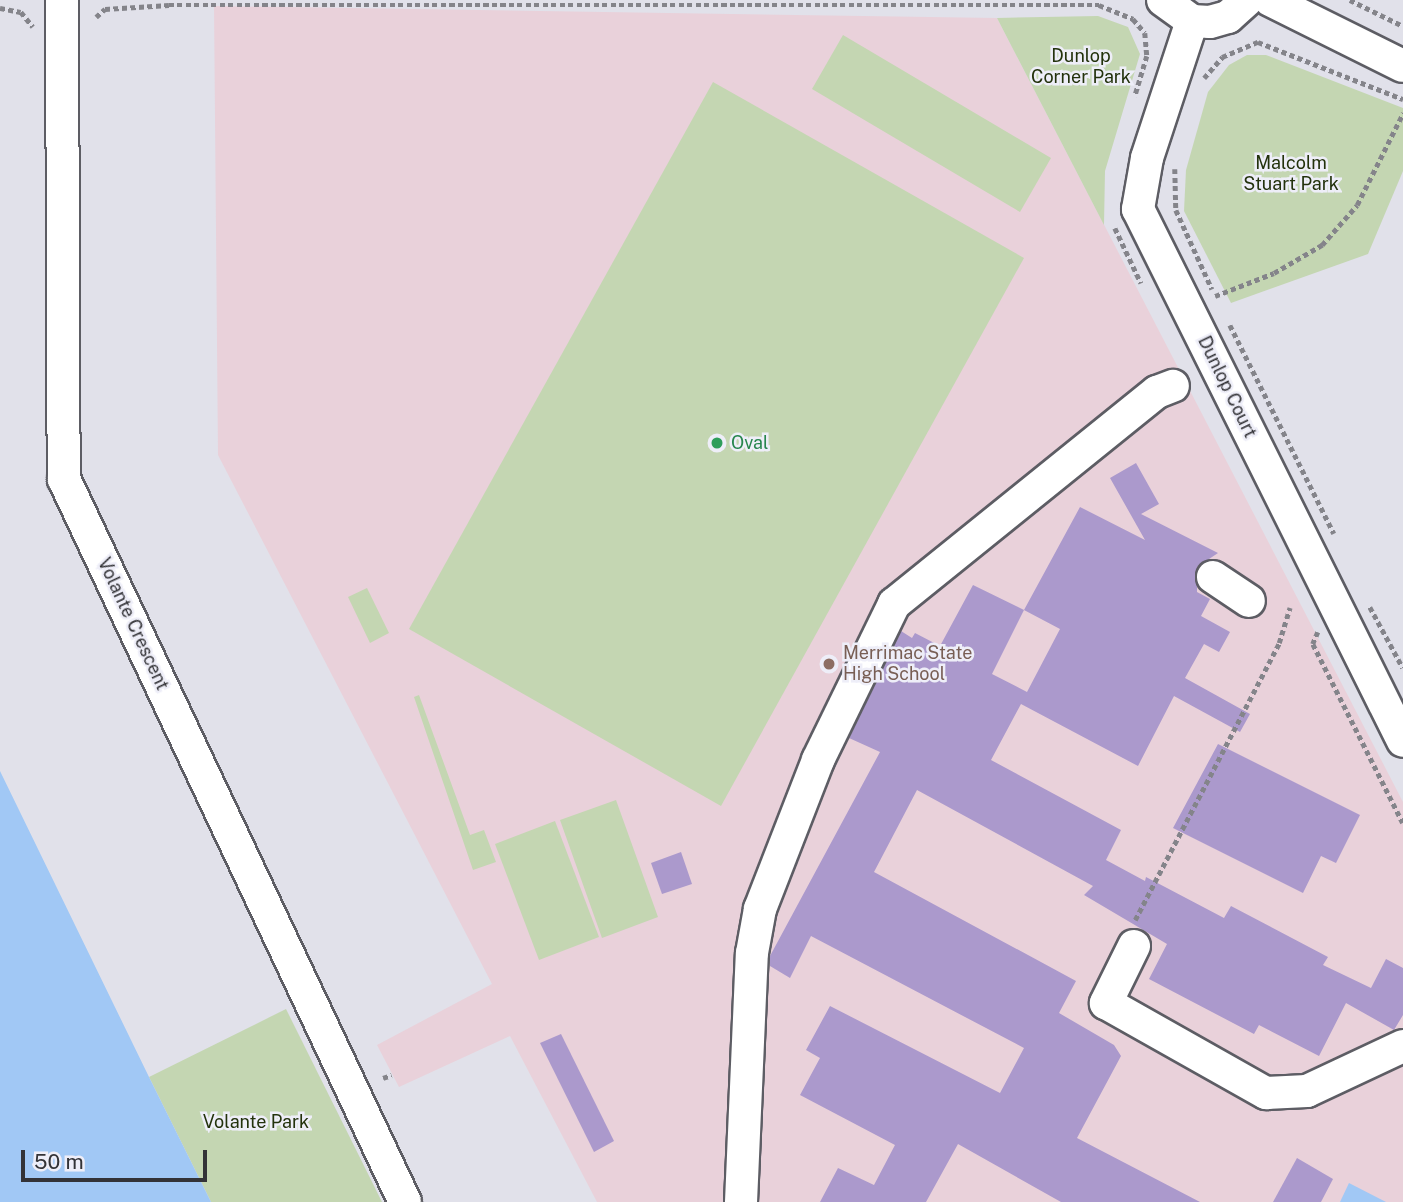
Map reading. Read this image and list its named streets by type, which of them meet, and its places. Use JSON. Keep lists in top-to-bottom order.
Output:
{
  "streets": {
    "street": ["Dunlop Court", "Volante Crescent"]
  },
  "parks": ["Dunlop Corner Park", "Malcolm Stuart Park", "Volante Park"],
  "places": ["Oval", "Merrimac State High School"],
  "scale_bar": "50 m"
}
